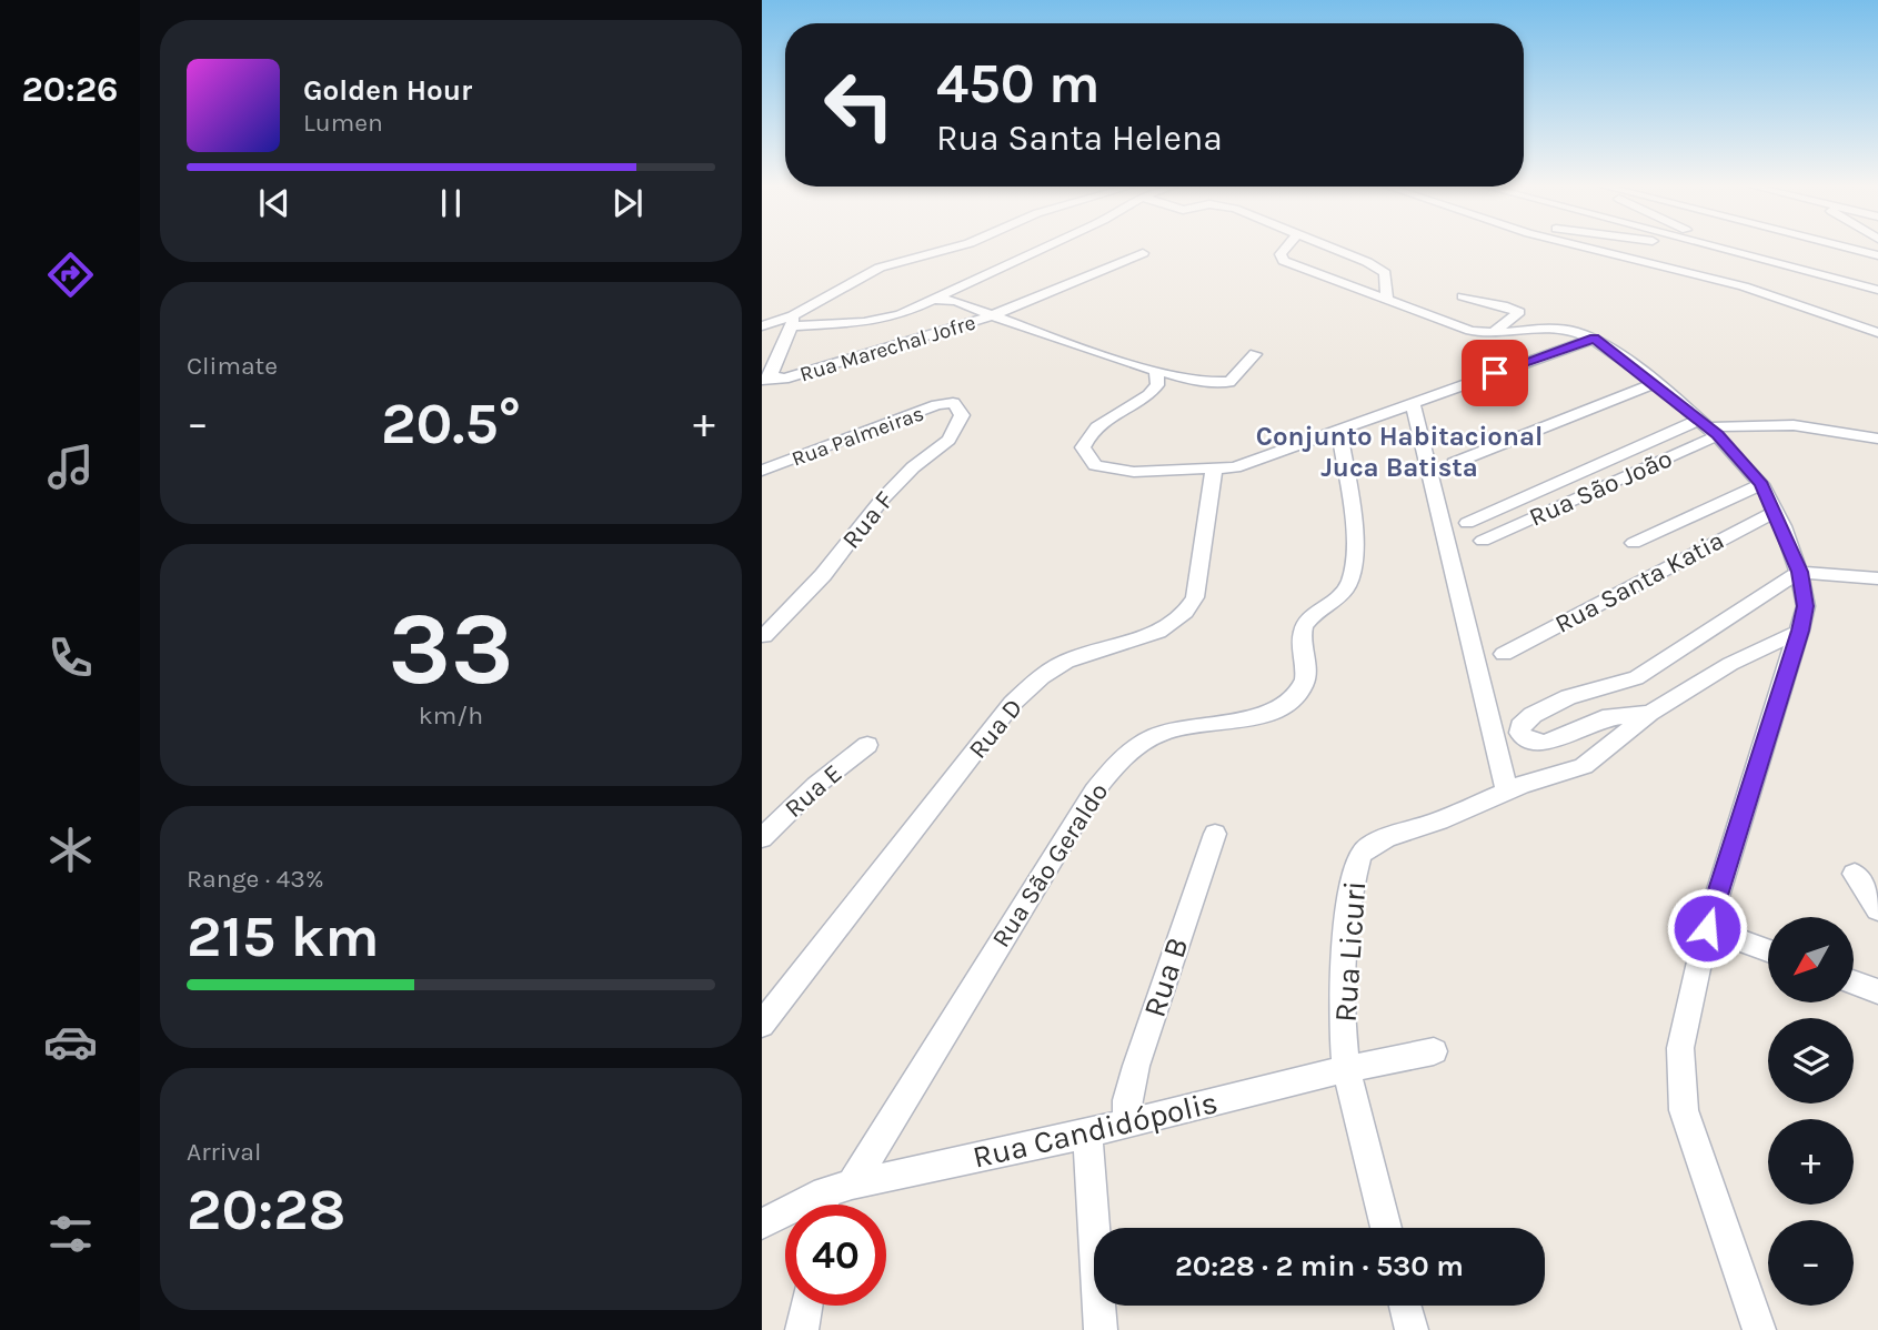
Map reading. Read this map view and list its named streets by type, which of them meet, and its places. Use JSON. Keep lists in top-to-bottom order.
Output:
{
  "streets": {
    "street": [
      "Rua Marechal Jofre",
      "Rua Palmeiras",
      "Rua São João",
      "Rua F",
      "Rua Santa Katia",
      "Rua D",
      "Rua E",
      "Rua São Geraldo",
      "Rua Licuri",
      "Rua B",
      "Rua Candidópolis"
    ]
  },
  "crossings": [
    ["Rua Palmeiras", "Rua F"],
    ["Rua São Geraldo", "Rua Candidópolis"],
    ["Rua Licuri", "Rua Candidópolis"],
    ["Rua B", "Rua Candidópolis"]
  ],
  "districts": ["Conjunto Habitacional Juca Batista"],
  "north": "bottom left",
  "page": {
    "tabs": "20:26",
    "turn": ["450 m", "Rua Santa Helena"],
    "song": ["Golden Hour", "Lumen"],
    "tile": [
      "Climate",
      ["33", "km/h"],
      ["Range · 43%", "215 km"],
      ["Arrival", "20:28"]
    ],
    "heat": ["−", "20.5°", "+"],
    "map_buttons": ["+", "−"],
    "limit": "40",
    "trip": "20:28 · 2 min · 530 m"
  }
}
